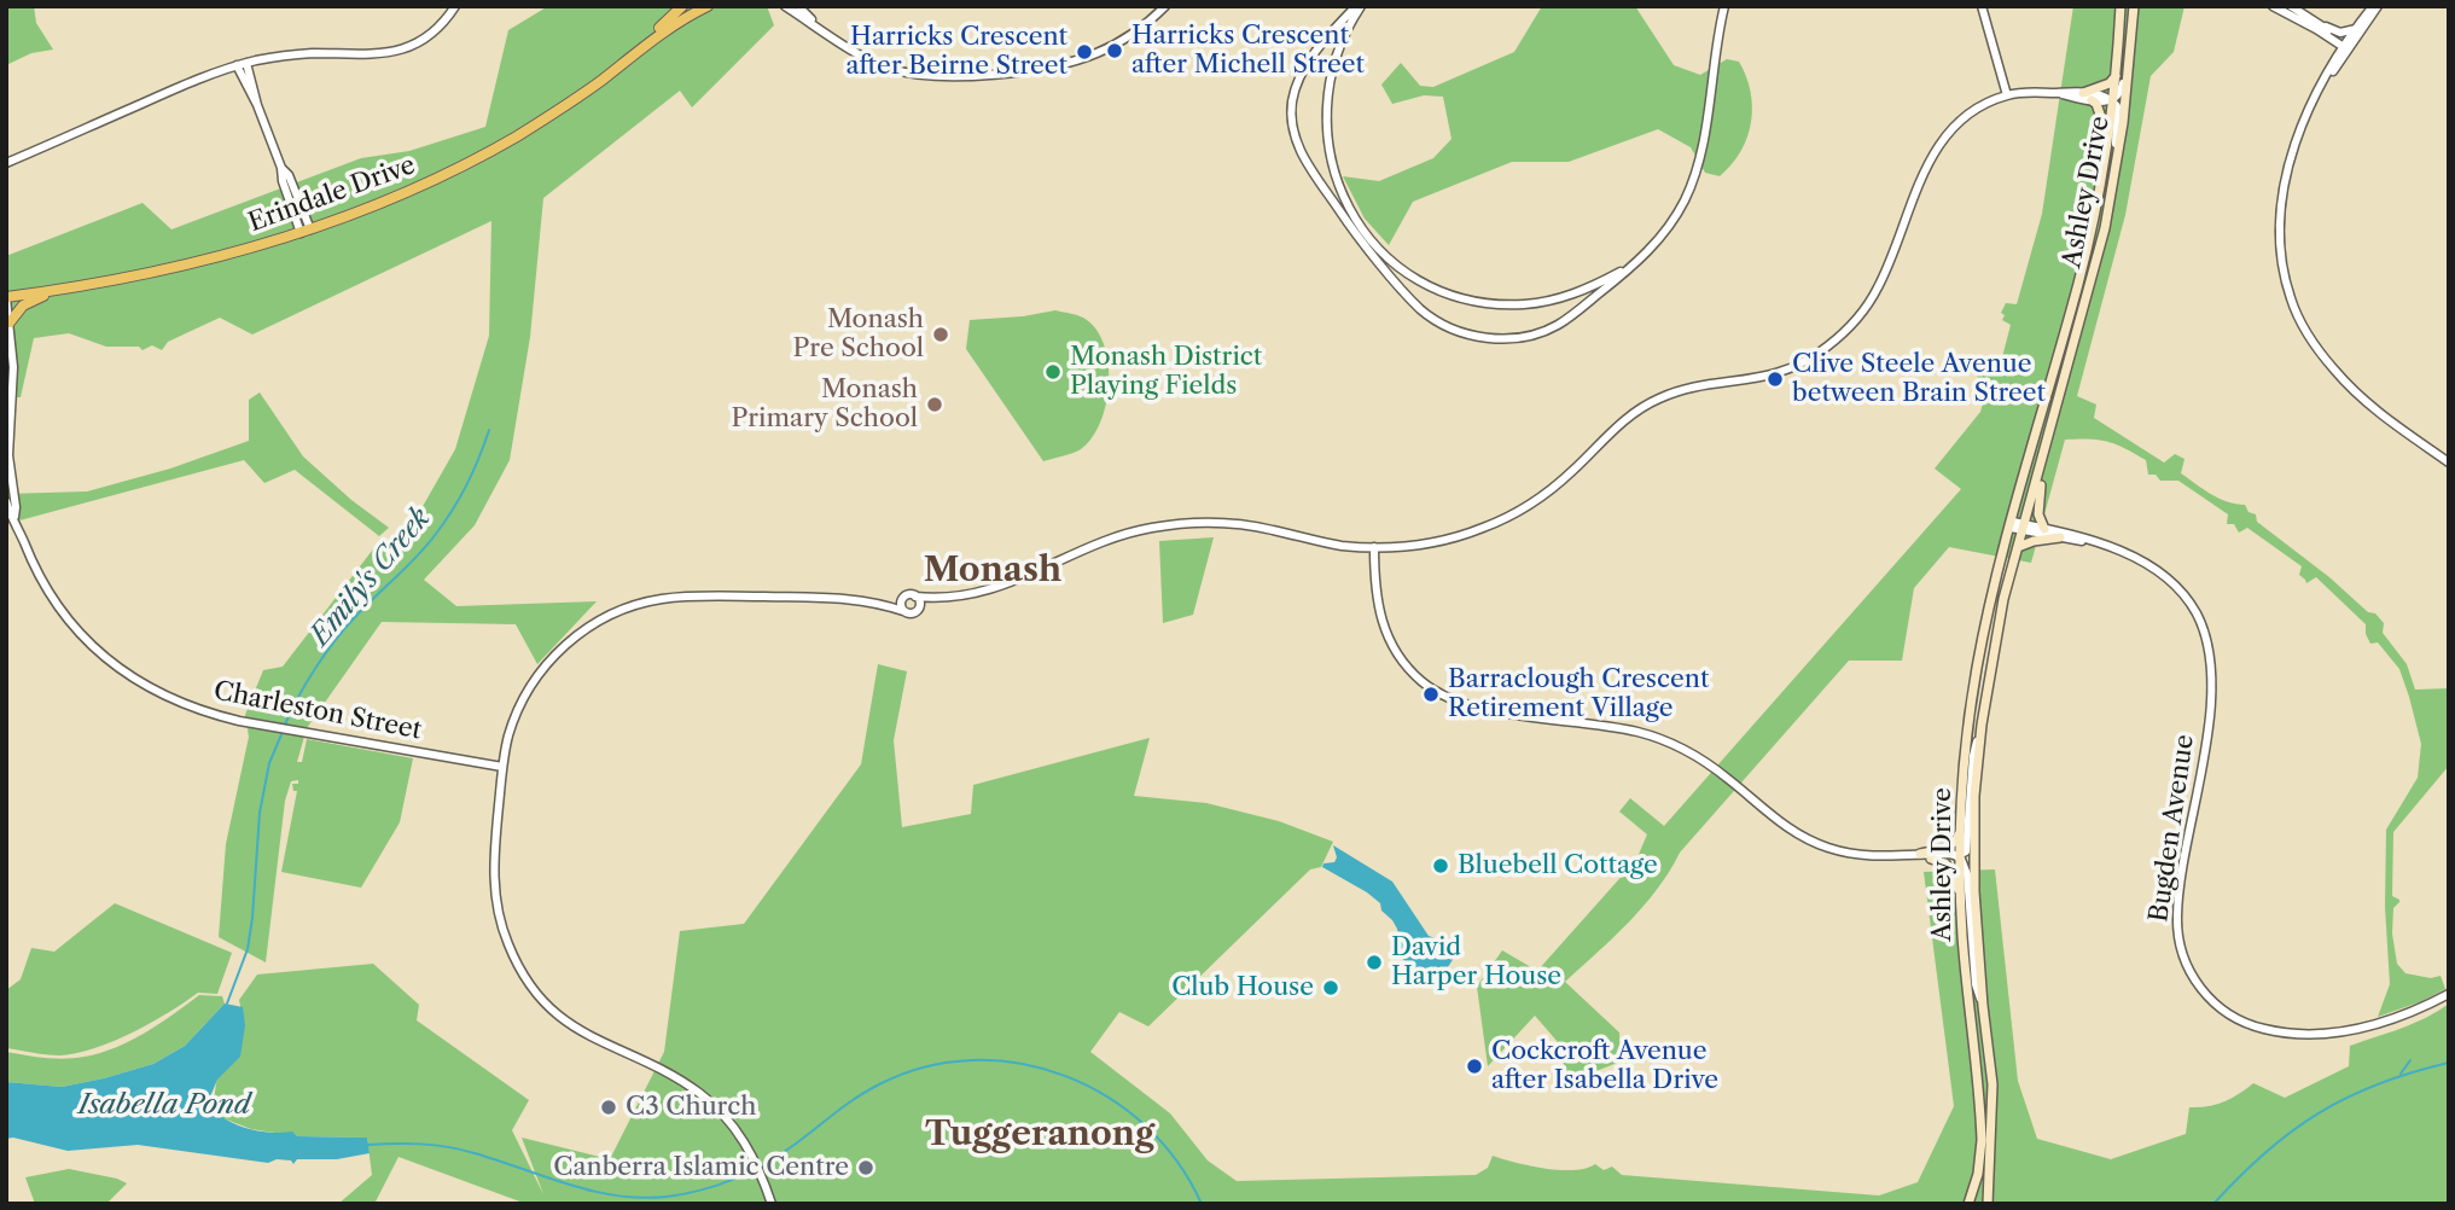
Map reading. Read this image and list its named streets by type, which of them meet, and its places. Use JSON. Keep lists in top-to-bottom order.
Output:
{
  "streets": {
    "main road": ["Ashley Drive", "Erindale Drive"],
    "street": ["Charleston Street", "Bugden Avenue"]
  },
  "crossings": [
    ["Ashley Drive", "Bugden Avenue"],
    ["Erindale Drive", "Charleston Street"]
  ],
  "districts": ["Monash", "Tuggeranong"],
  "water": ["Emily's Creek", "Isabella Pond"],
  "places": [
    "Harricks Crescent after Michell Street",
    "Harricks Crescent after Beirne Street",
    "Monash Pre School",
    "Monash District Playing Fields",
    "Clive Steele Avenue between Brain Street",
    "Monash Primary School",
    "Barraclough Crescent Retirement Village",
    "Bluebell Cottage",
    "David Harper House",
    "Club House",
    "Cockcroft Avenue after Isabella Drive",
    "C3 Church",
    "Canberra Islamic Centre"
  ]
}
